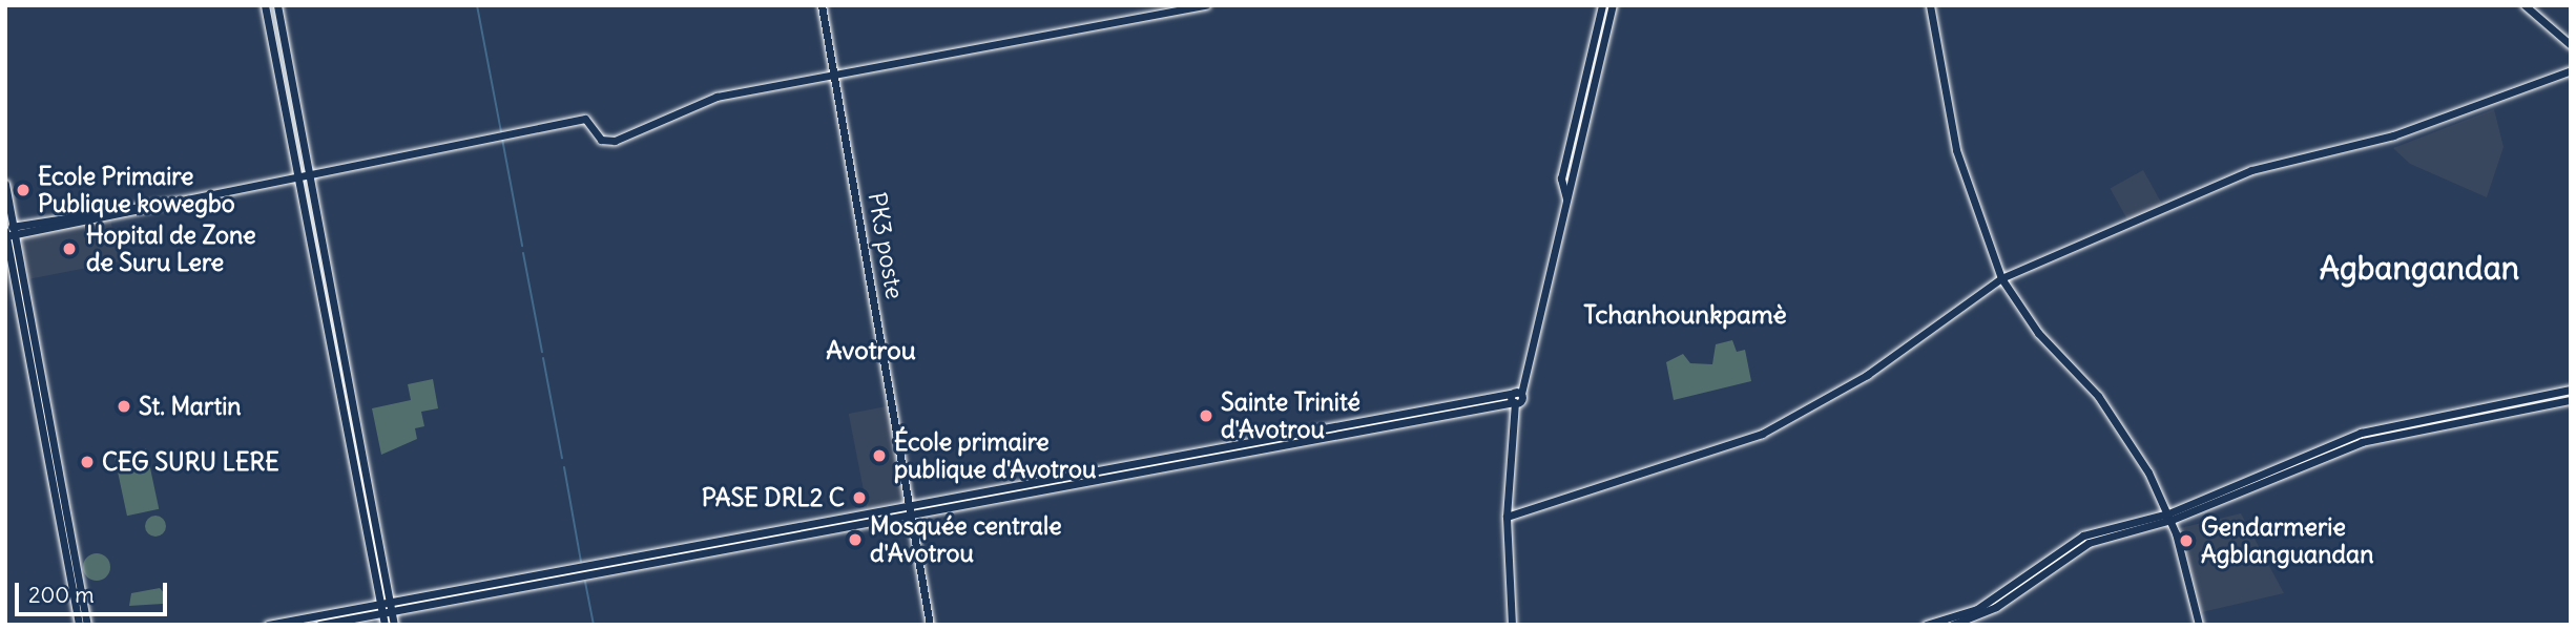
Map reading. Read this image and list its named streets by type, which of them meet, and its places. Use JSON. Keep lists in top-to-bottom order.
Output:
{
  "streets": {
    "street": ["PK3 poste"]
  },
  "districts": ["Agbangandan", "Tchanhounkpamè", "Avotrou"],
  "places": [
    "Ecole Primaire Publique kowegbo",
    "Hopital de Zone de Suru Lere",
    "St. Martin",
    "Sainte Trinité d'Avotrou",
    "École primaire publique d'Avotrou",
    "CEG SURU LERE",
    "PASE DRL2 C",
    "Mosquée centrale d'Avotrou",
    "Gendarmerie Agblanguandan"
  ],
  "scale_bar": "200 m"
}
